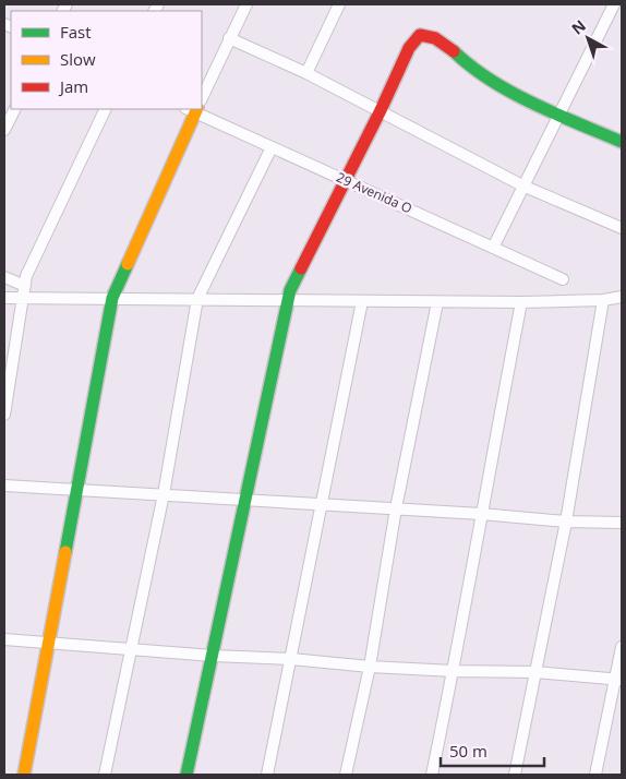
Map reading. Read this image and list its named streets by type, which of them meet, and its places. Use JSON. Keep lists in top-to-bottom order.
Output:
{
  "streets": {
    "street": ["29 Avenida O"]
  },
  "legend": ["Fast", "Slow", "Jam"],
  "scale_bar": "50 m",
  "north": "top left"
}
